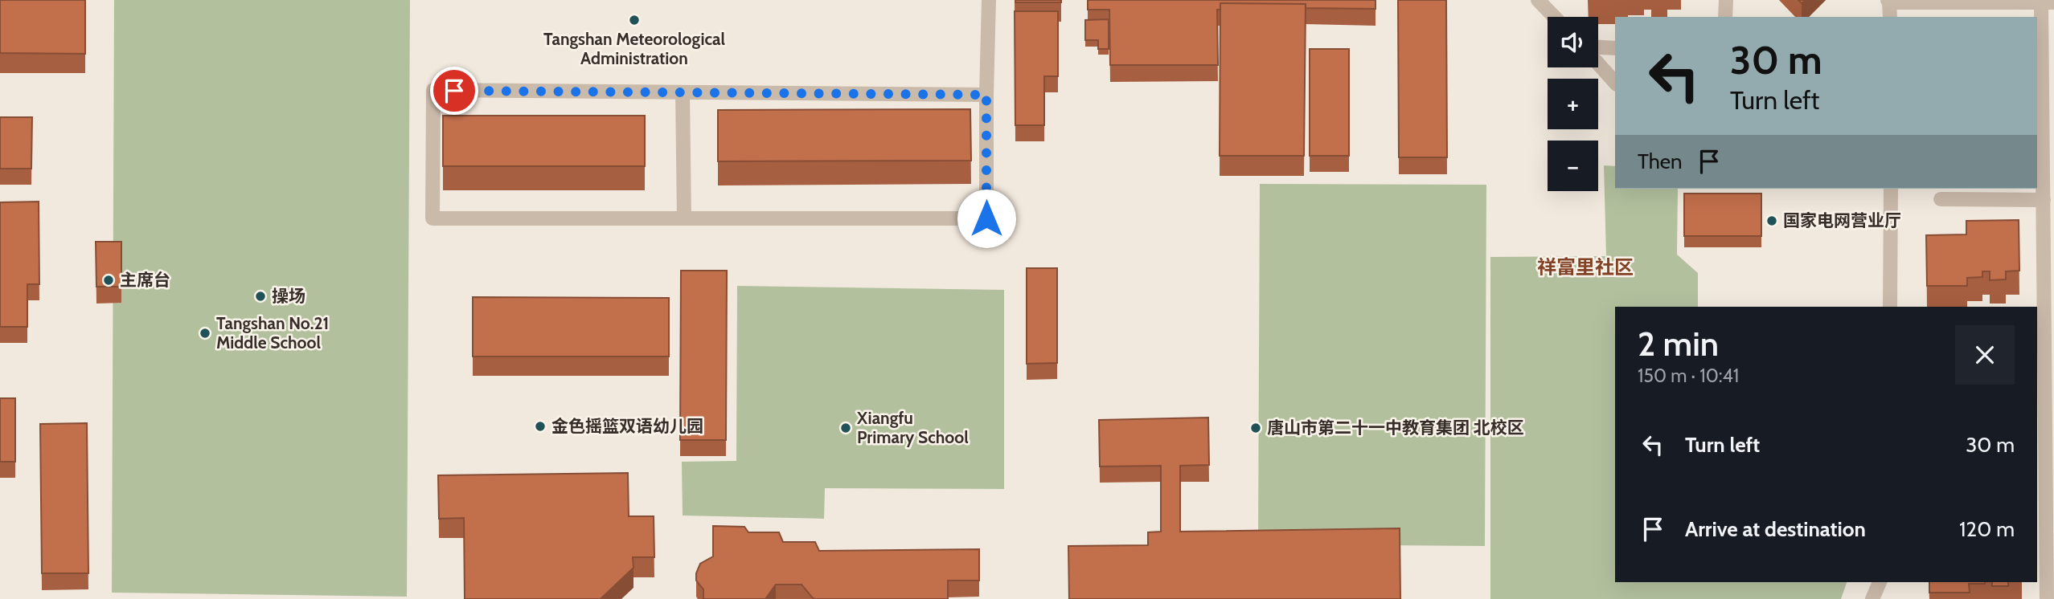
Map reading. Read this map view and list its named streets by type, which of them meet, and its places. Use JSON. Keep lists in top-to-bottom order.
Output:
{
  "districts": ["祥富里社区"],
  "places": [
    "Tangshan Meteorological Administration",
    "国家电网营业厅",
    "主席台",
    "操场",
    "Tangshan No.21 Middle School",
    "金色摇篮双语幼儿园",
    "Xiangfu Primary School",
    "唐山市第二十一中教育集团 北校区"
  ],
  "page": {
    "map_buttons": ["+", "−"],
    "turn": ["30 m", "Turn left"],
    "then": "Then",
    "heading": ["2 min", "150 m · 10:41"],
    "list": [
      {
        "name": "Turn left",
        "value": "30 m"
      },
      {
        "name": "Arrive at destination",
        "value": "120 m"
      }
    ]
  }
}
